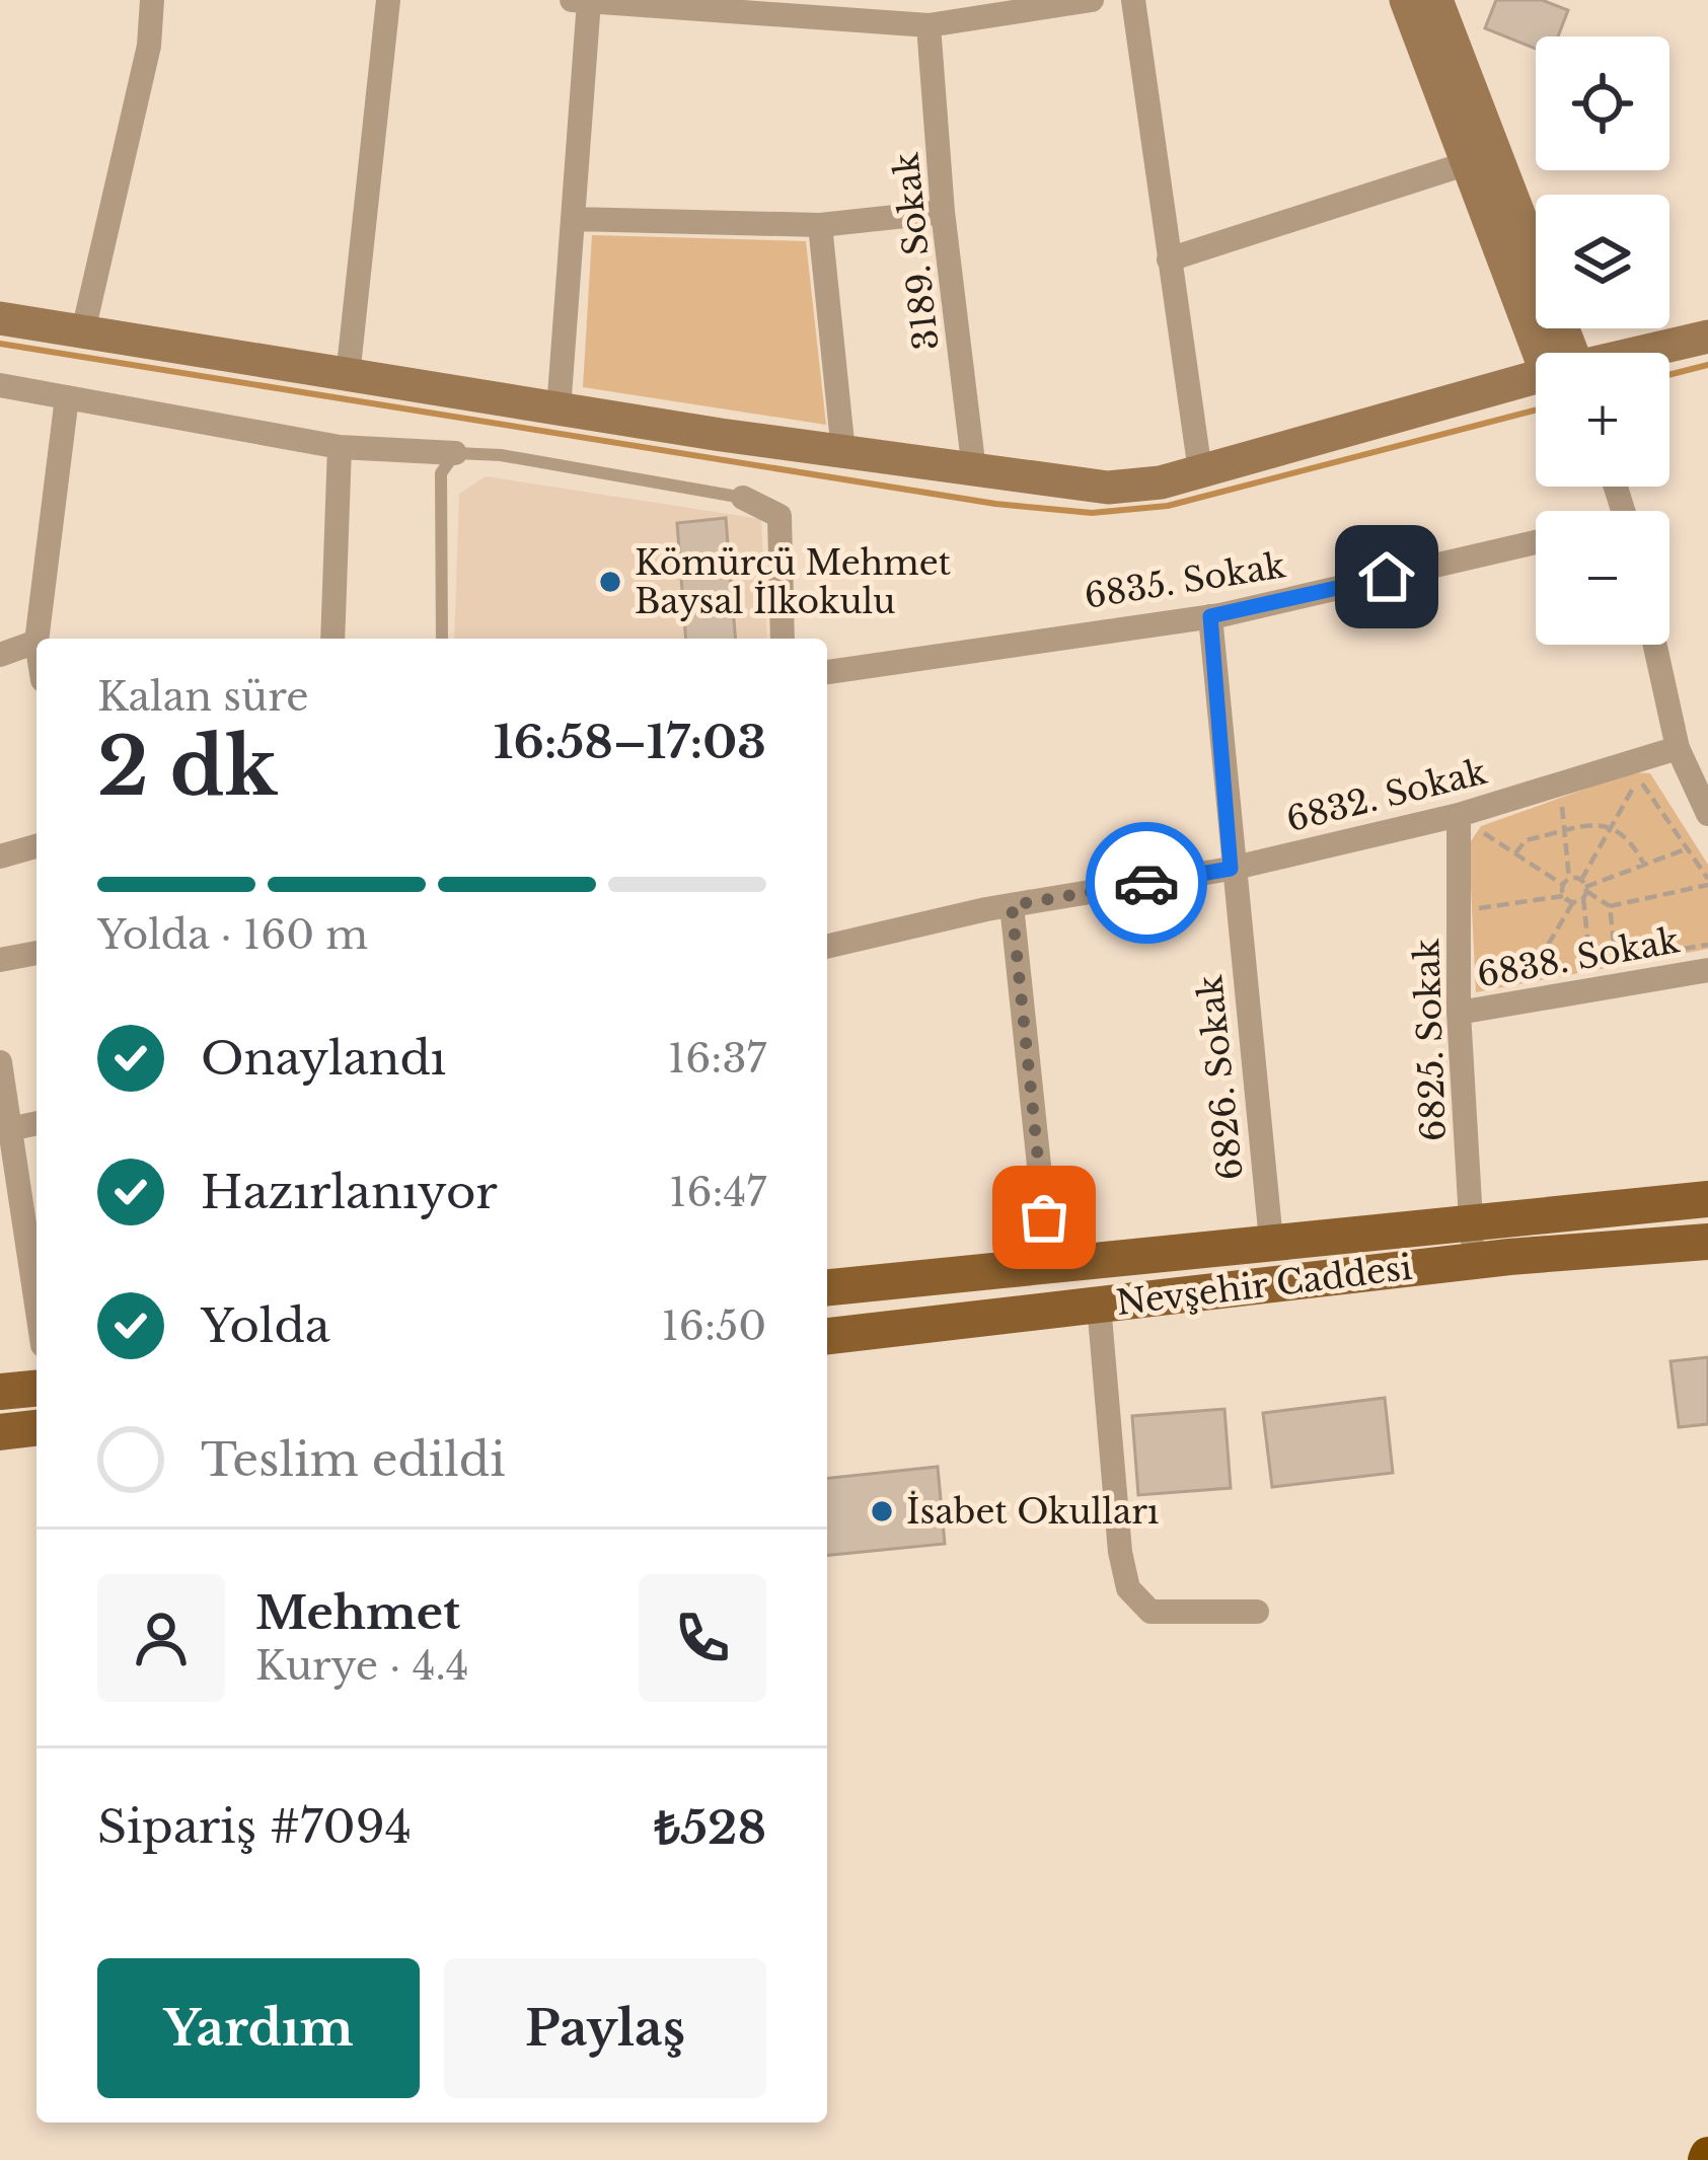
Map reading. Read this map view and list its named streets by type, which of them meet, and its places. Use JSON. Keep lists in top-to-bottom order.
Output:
{
  "streets": {
    "main road": ["Nevşehir Caddesi"],
    "street": [
      "3189. Sokak",
      "6835. Sokak",
      "6832. Sokak",
      "6838. Sokak",
      "6825. Sokak",
      "6826. Sokak"
    ]
  },
  "crossings": [
    ["6835. Sokak", "6826. Sokak"],
    ["6832. Sokak", "6825. Sokak"],
    ["6832. Sokak", "6826. Sokak"],
    ["6838. Sokak", "6825. Sokak"],
    ["6825. Sokak", "Nevşehir Caddesi"],
    ["6826. Sokak", "Nevşehir Caddesi"]
  ],
  "places": ["Kömürcü Mehmet Baysal İlkokulu", "İsabet Okulları"],
  "page": {
    "map_buttons": ["+", "−"],
    "heading": ["2 dk", "Kalan süre", "16:58–17:03"],
    "panel": [
      "Mehmet",
      "Kurye · 4.4",
      "Sipariş #7094",
      "₺528"
    ],
    "bar": "Yolda · 160 m",
    "list": [
      ["Onaylandı", "16:37"],
      ["Hazırlanıyor", "16:47"],
      ["Yolda", "16:50"],
      "Teslim edildi"
    ],
    "buttons": ["Yardım", "Paylaş"]
  }
}
